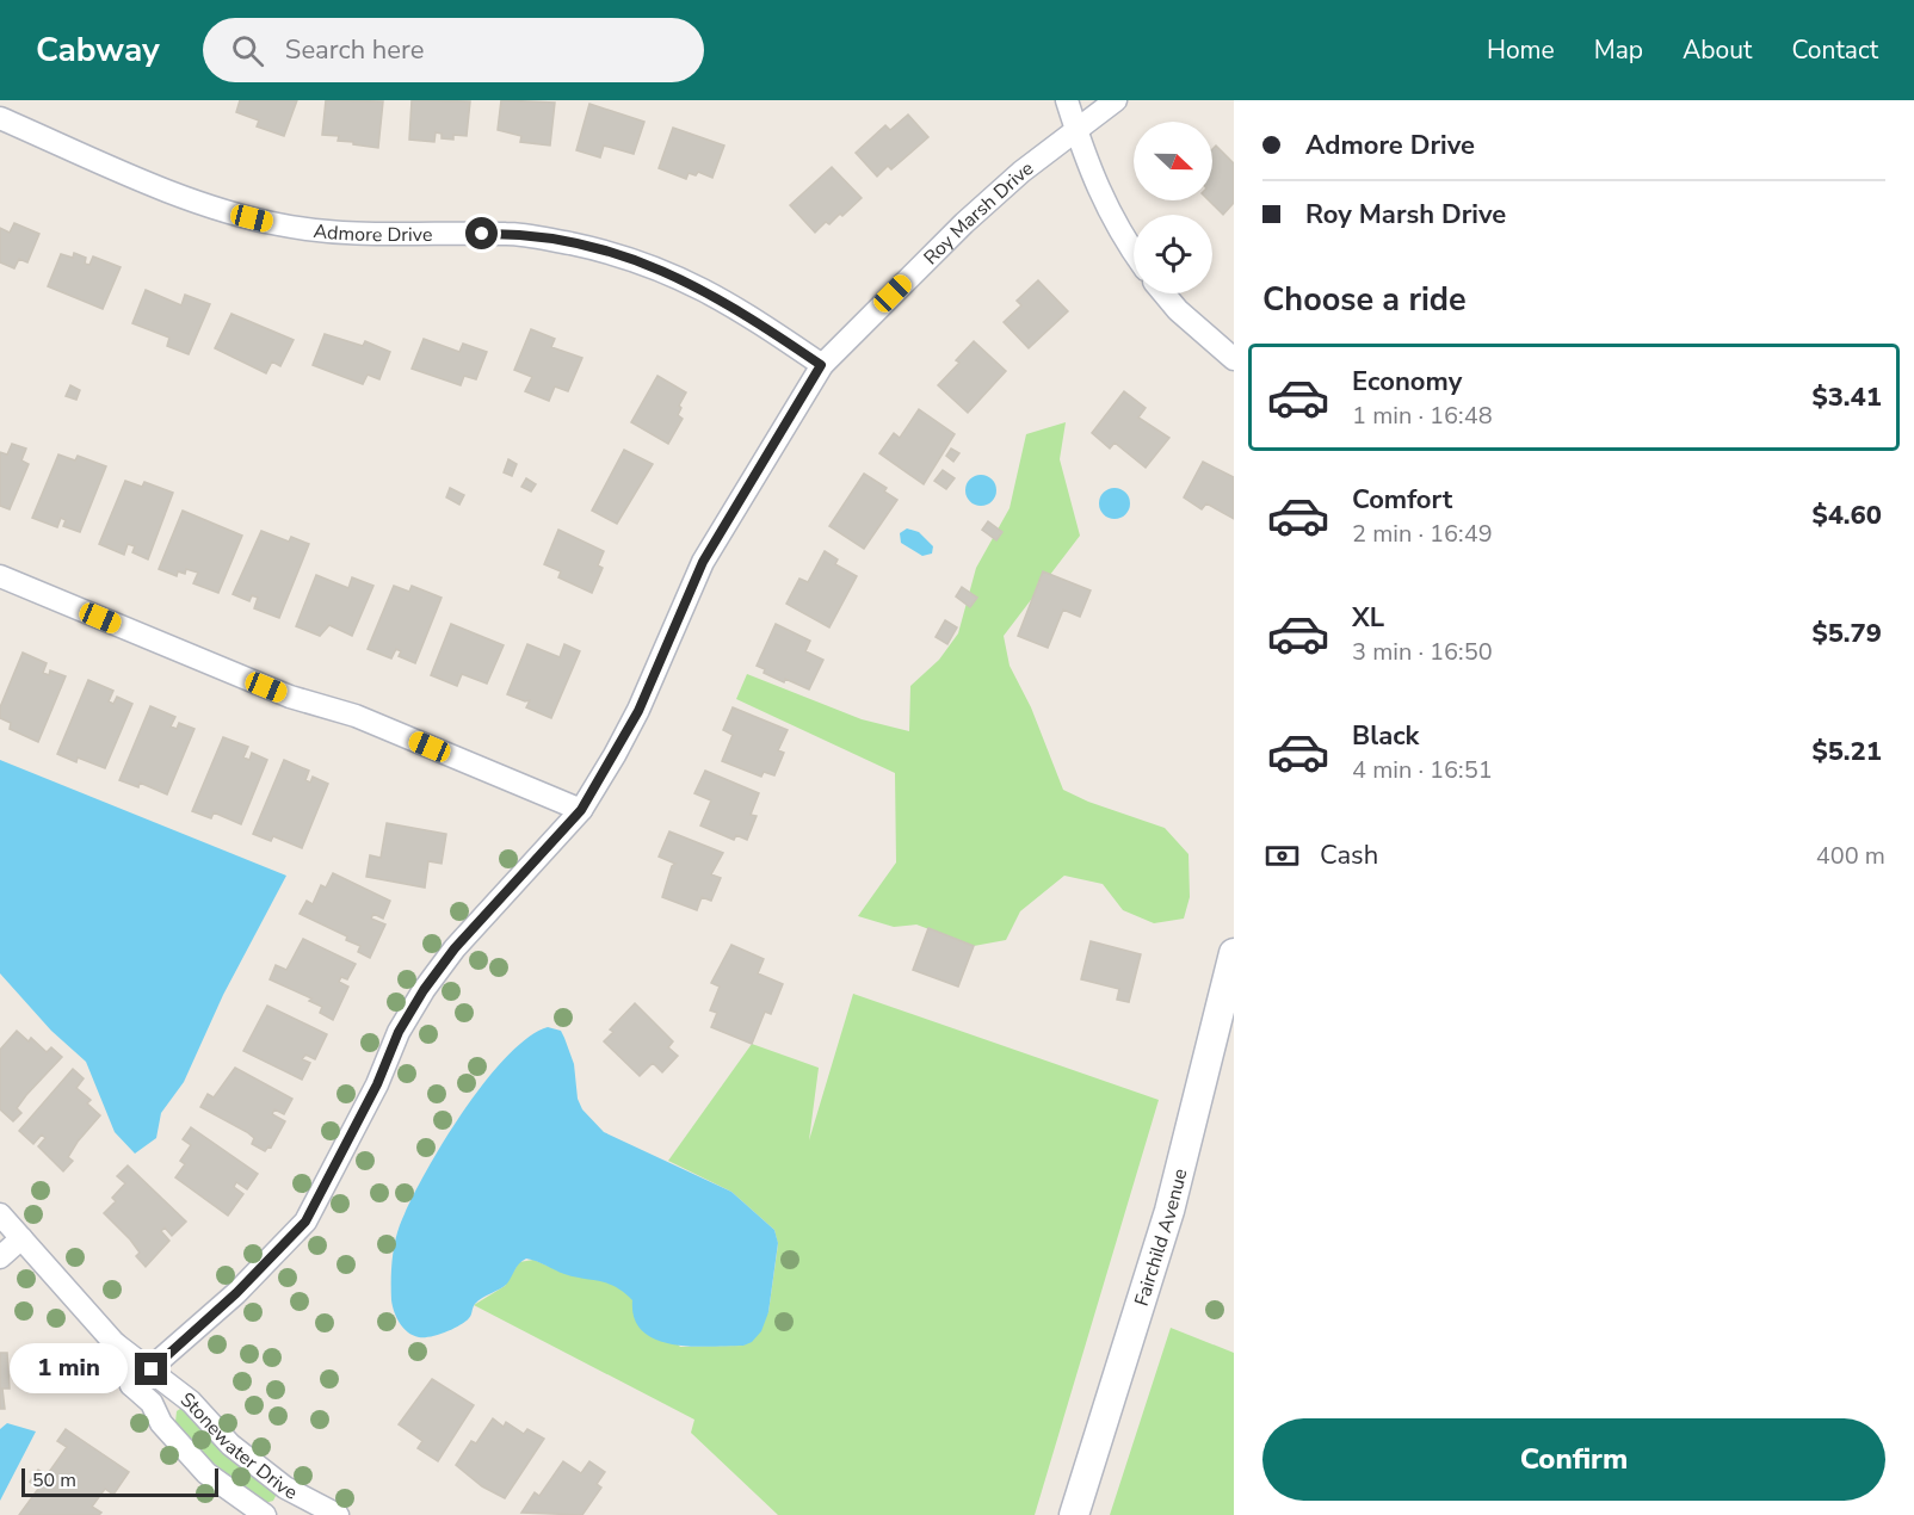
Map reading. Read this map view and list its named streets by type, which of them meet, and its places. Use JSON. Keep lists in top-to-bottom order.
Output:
{
  "streets": {
    "main road": ["Fairchild Avenue"],
    "street": ["Roy Marsh Drive", "Admore Drive", "Stonewater Drive"]
  },
  "crossings": [
    ["Roy Marsh Drive", "Admore Drive"],
    ["Roy Marsh Drive", "Stonewater Drive"]
  ],
  "scale_bar": "50 m",
  "north": "right",
  "page": {
    "header": "Cabway",
    "search": "Search here",
    "nav": [
      "Home",
      "Map",
      "About",
      "Contact"
    ],
    "banner": ["Admore Drive", "Roy Marsh Drive"],
    "heading": "Choose a ride",
    "list": [
      {
        "name": "Economy",
        "note": "1 min · 16:48",
        "value": "$3.41"
      },
      {
        "name": "Comfort",
        "note": "2 min · 16:49",
        "value": "$4.60"
      },
      {
        "name": "XL",
        "note": "3 min · 16:50",
        "value": "$5.79"
      },
      {
        "name": "Black",
        "note": "4 min · 16:51",
        "value": "$5.21"
      }
    ],
    "pay": ["Cash", "400 m"],
    "bubble": "1 min",
    "buttons": "Confirm",
    "scale": "50 m"
  }
}
